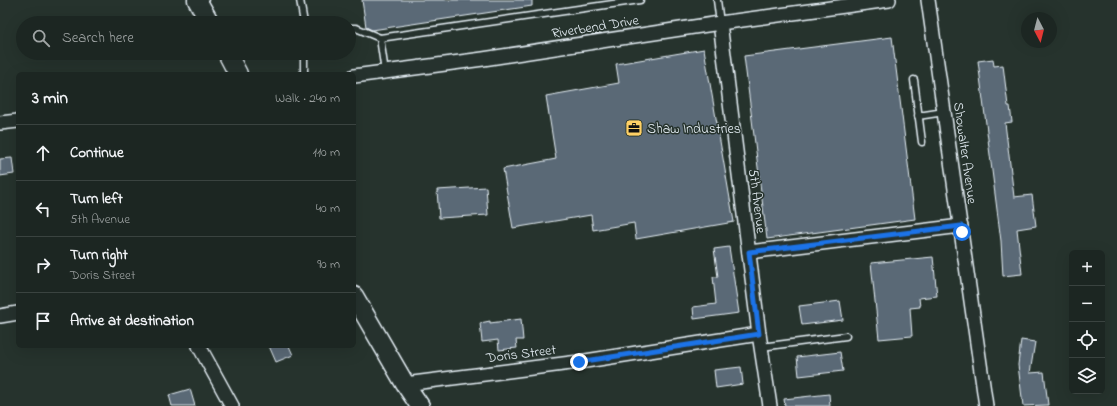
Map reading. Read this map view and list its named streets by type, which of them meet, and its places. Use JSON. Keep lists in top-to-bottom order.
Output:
{
  "streets": {
    "street": [
      "Riverbend Drive",
      "Showalter Avenue",
      "5th Avenue",
      "Doris Street"
    ]
  },
  "crossings": [
    ["Riverbend Drive", "5th Avenue"],
    ["5th Avenue", "Doris Street"]
  ],
  "places": {
    "office": ["Shaw Industries"]
  },
  "north": "bottom",
  "page": {
    "search": "Search here",
    "heading": ["3 min", "Walk · 240 m"],
    "list": [
      ["Continue", "110 m"],
      ["Turn left", "5th Avenue", "40 m"],
      ["Turn right", "Doris Street", "90 m"],
      "Arrive at destination"
    ],
    "map_buttons": ["+", "−"]
  }
}
